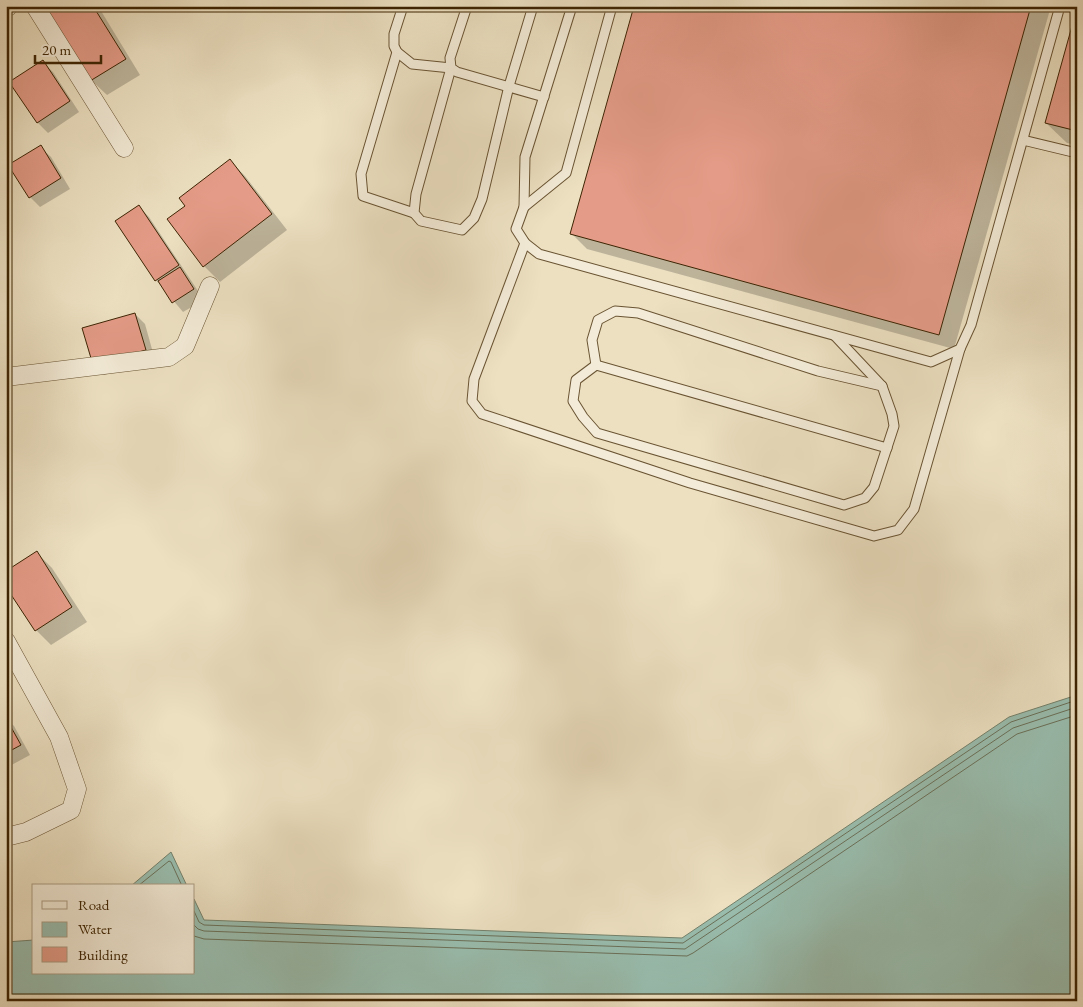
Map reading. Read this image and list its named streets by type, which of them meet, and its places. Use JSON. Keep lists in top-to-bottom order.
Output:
{
  "legend": ["Road", "Water", "Building"],
  "scale_bar": "20 m"
}
